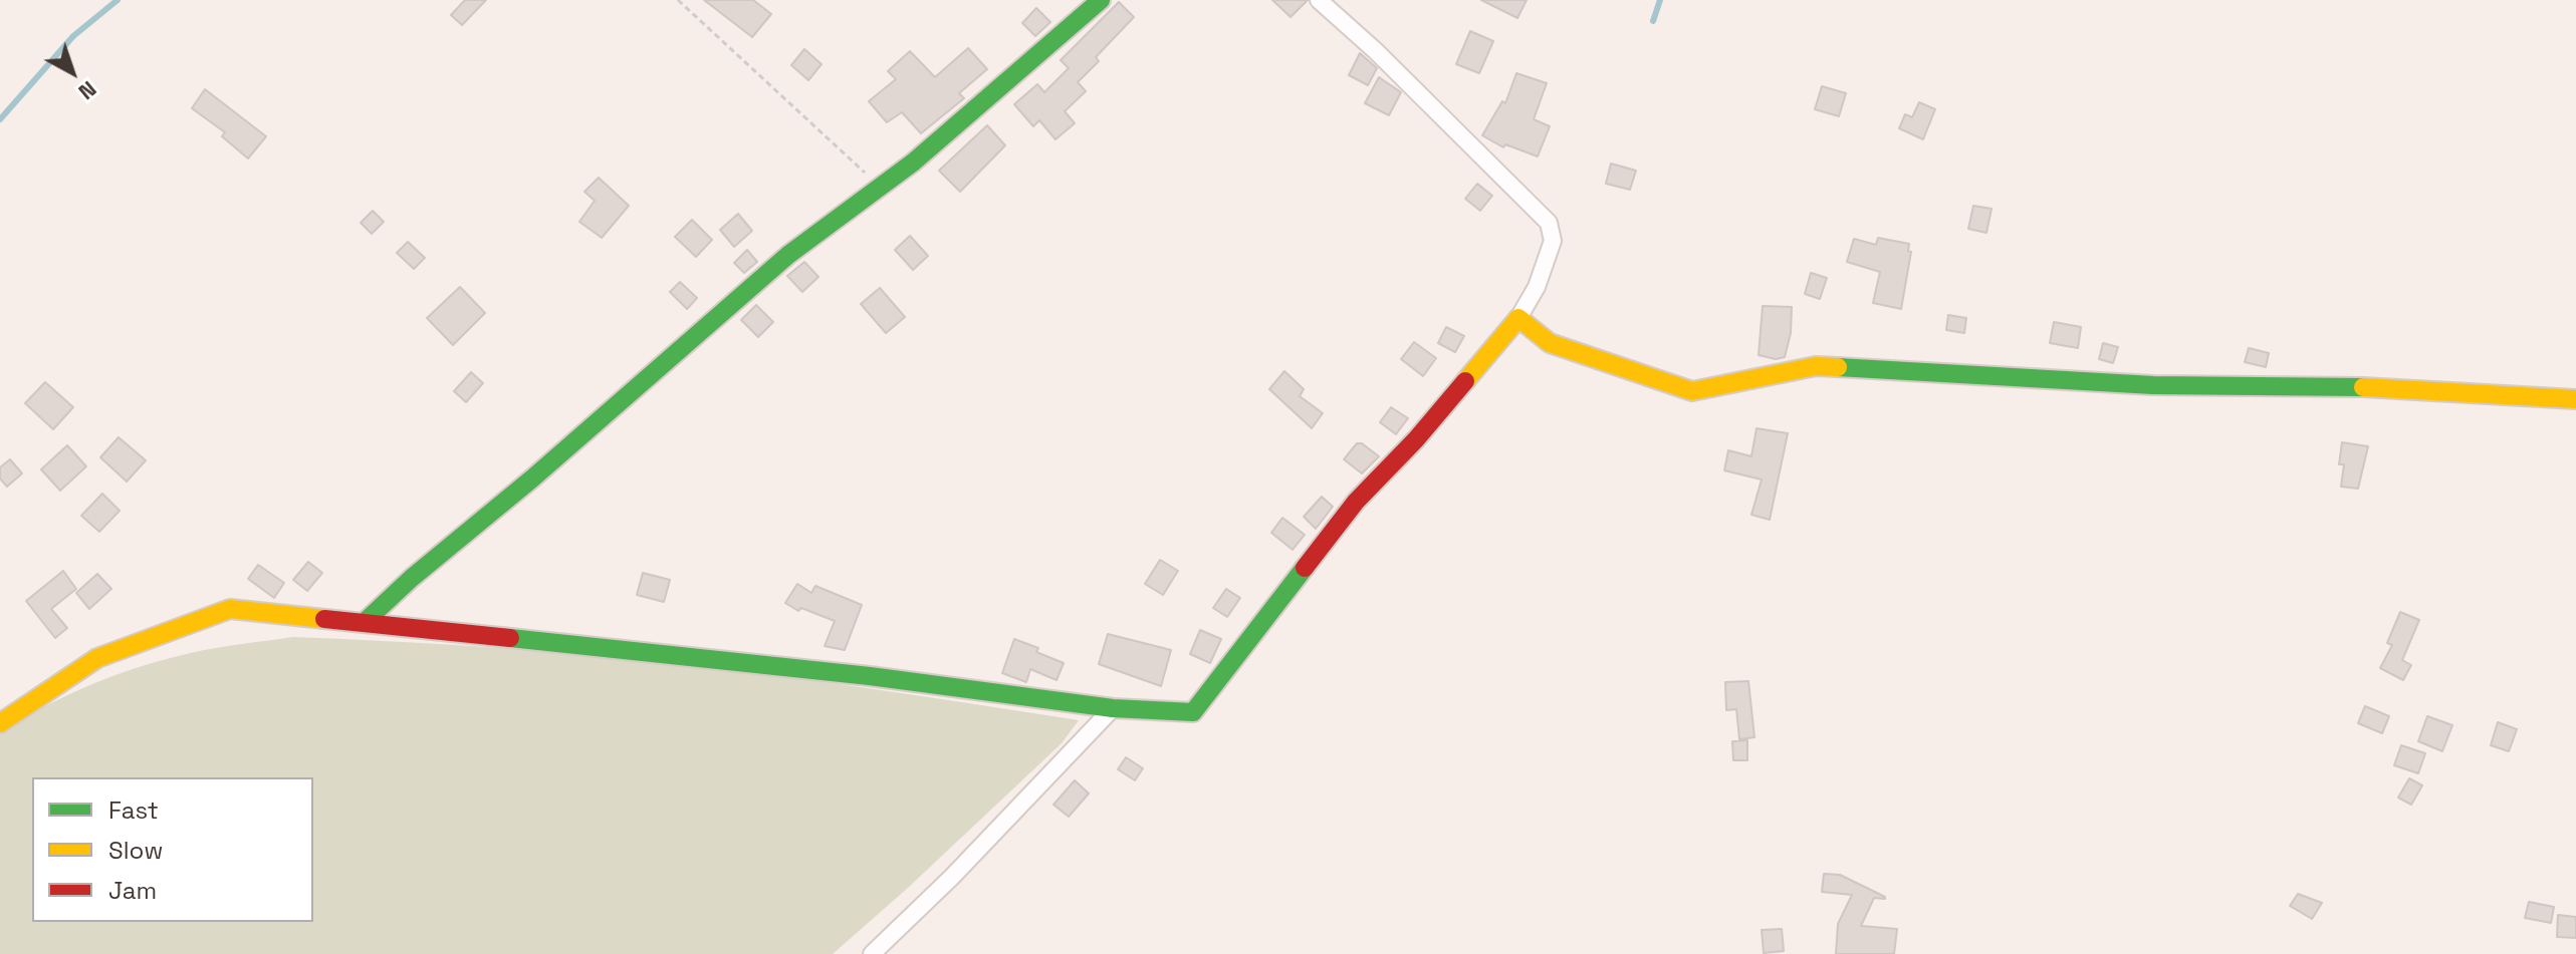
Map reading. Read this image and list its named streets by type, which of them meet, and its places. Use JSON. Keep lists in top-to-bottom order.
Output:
{
  "legend": ["Fast", "Slow", "Jam"],
  "north": "bottom right"
}
